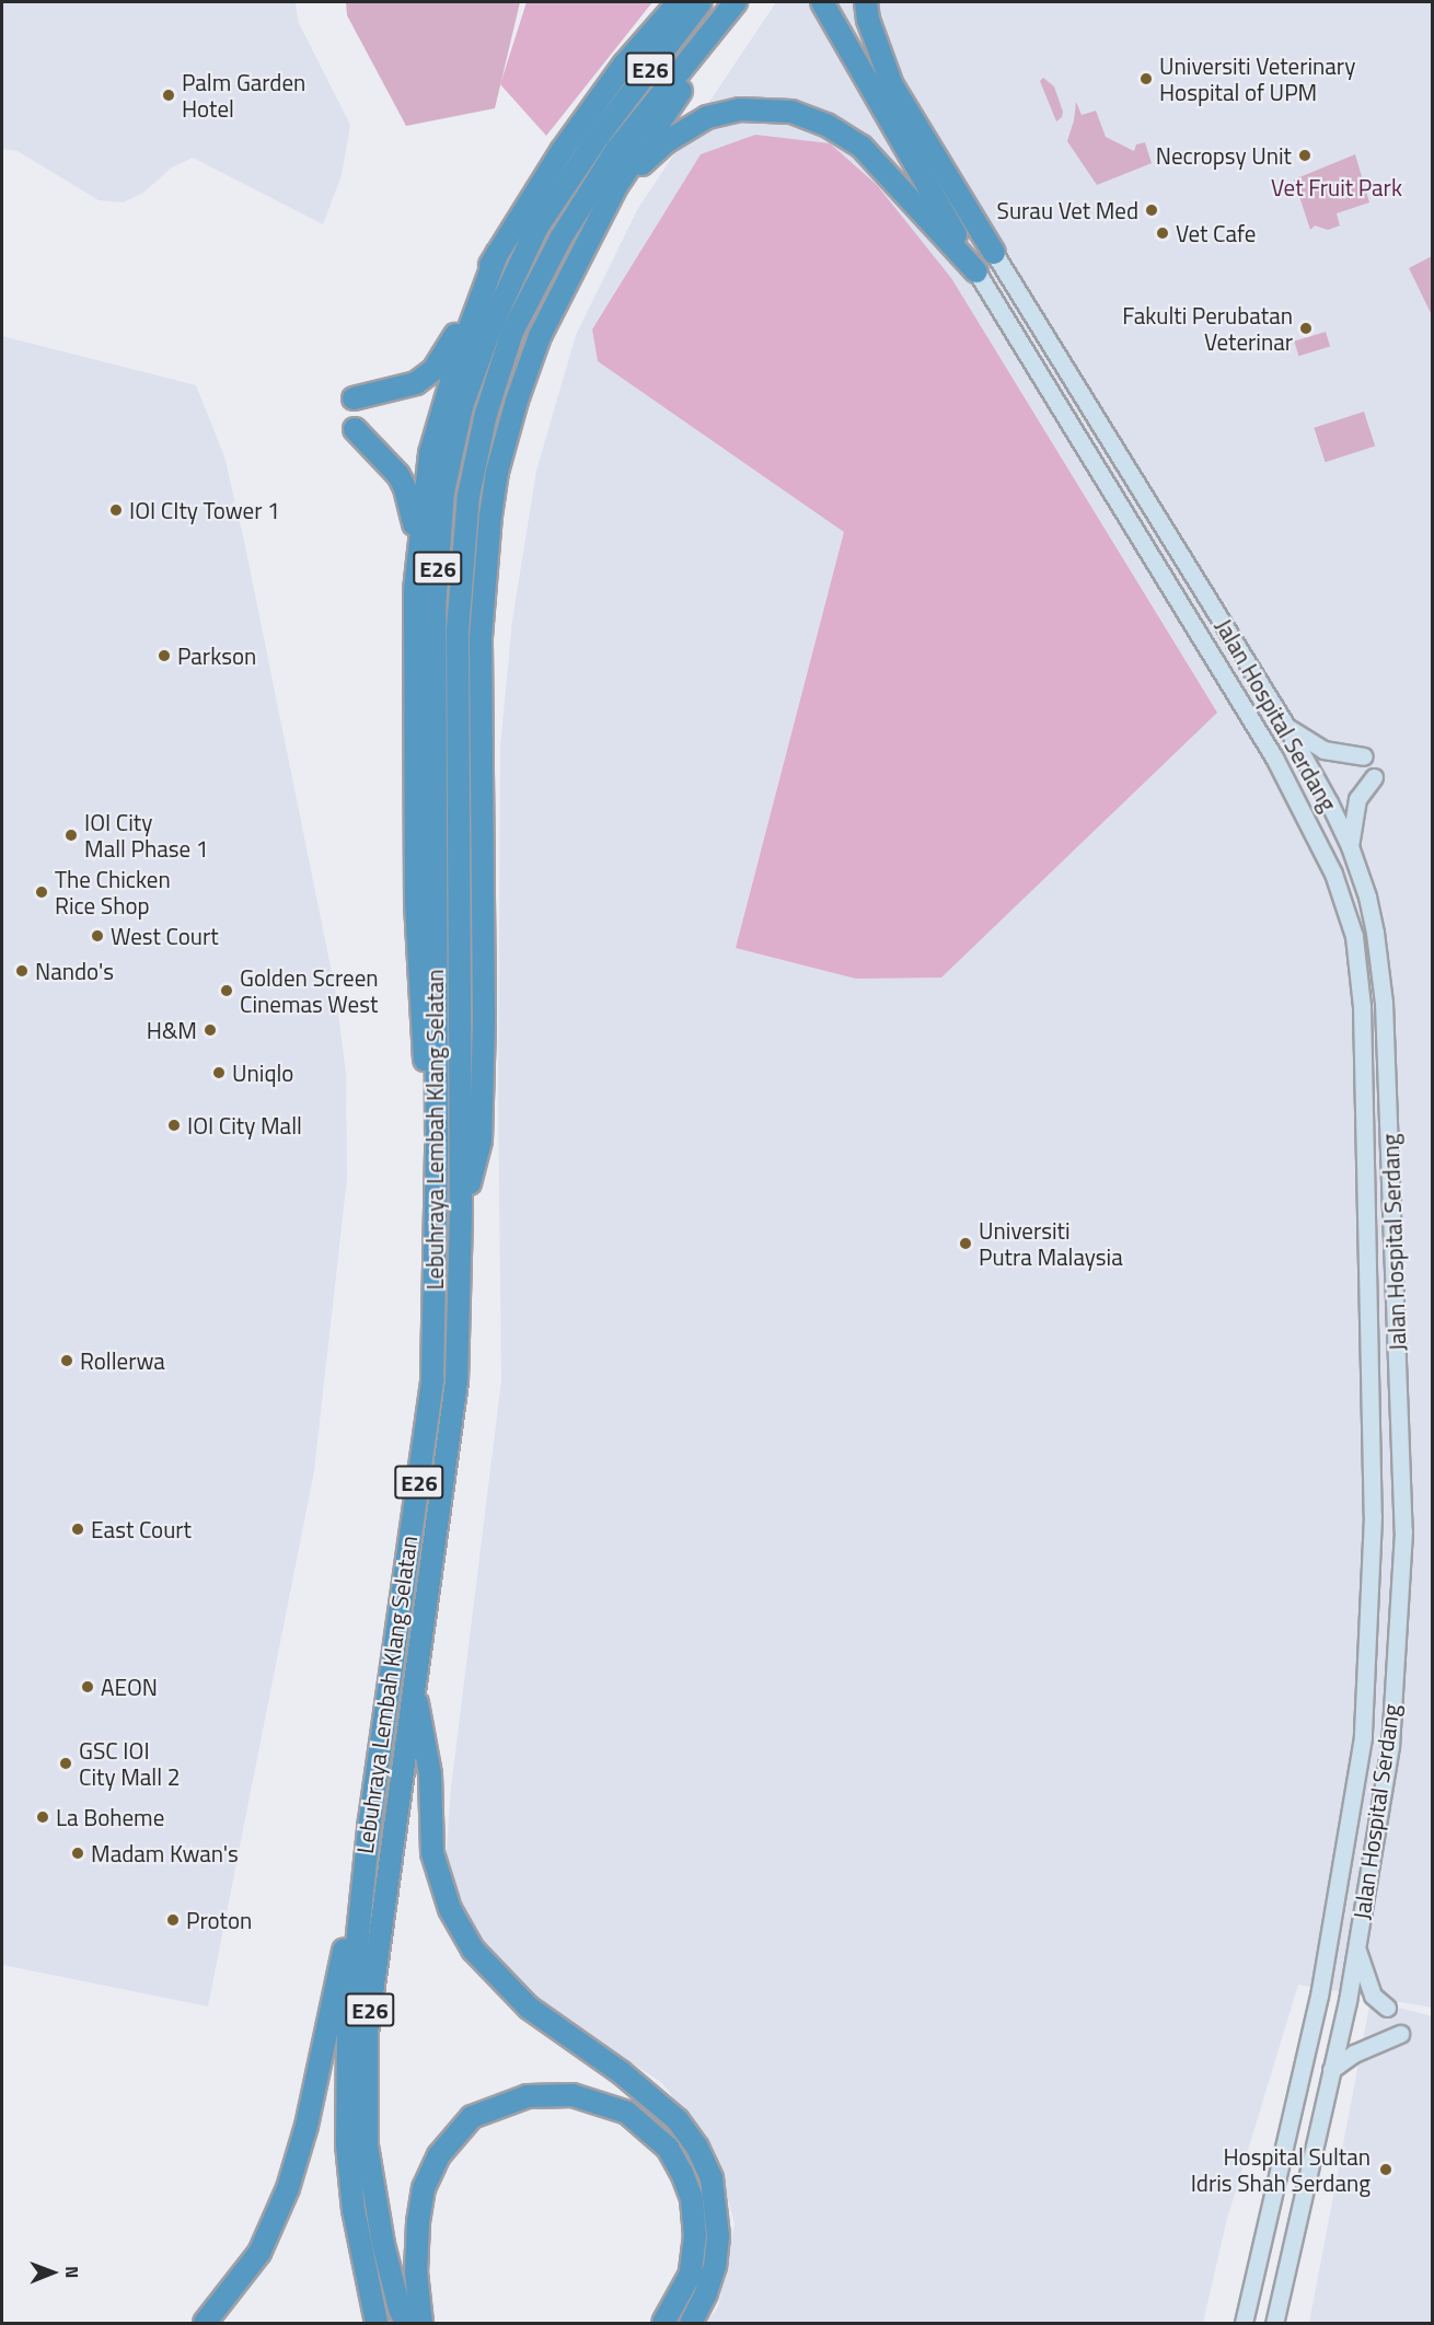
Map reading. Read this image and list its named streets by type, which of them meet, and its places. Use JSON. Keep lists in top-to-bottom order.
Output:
{
  "streets": {
    "highway": ["E26", "Lebuhraya Lembah Klang Selatan"],
    "main road": ["Jalan Hospital Serdang"]
  },
  "parks": ["Vet Fruit Park"],
  "places": [
    "Universiti Veterinary Hospital of UPM",
    "Palm Garden Hotel",
    "Necropsy Unit",
    "Surau Vet Med",
    "Vet Cafe",
    "Fakulti Perubatan Veterinar",
    "IOI CIty Tower 1",
    "Parkson",
    "IOI City Mall Phase 1",
    "The Chicken Rice Shop",
    "West Court",
    "Nando's",
    "Golden Screen Cinemas West",
    "H&M",
    "Uniqlo",
    "IOI City Mall",
    "Universiti Putra Malaysia",
    "Rollerwa",
    "East Court",
    "AEON",
    "GSC IOI City Mall 2",
    "La Boheme",
    "Madam Kwan's",
    "Proton",
    "Hospital Sultan Idris Shah Serdang"
  ],
  "north": "right"
}
